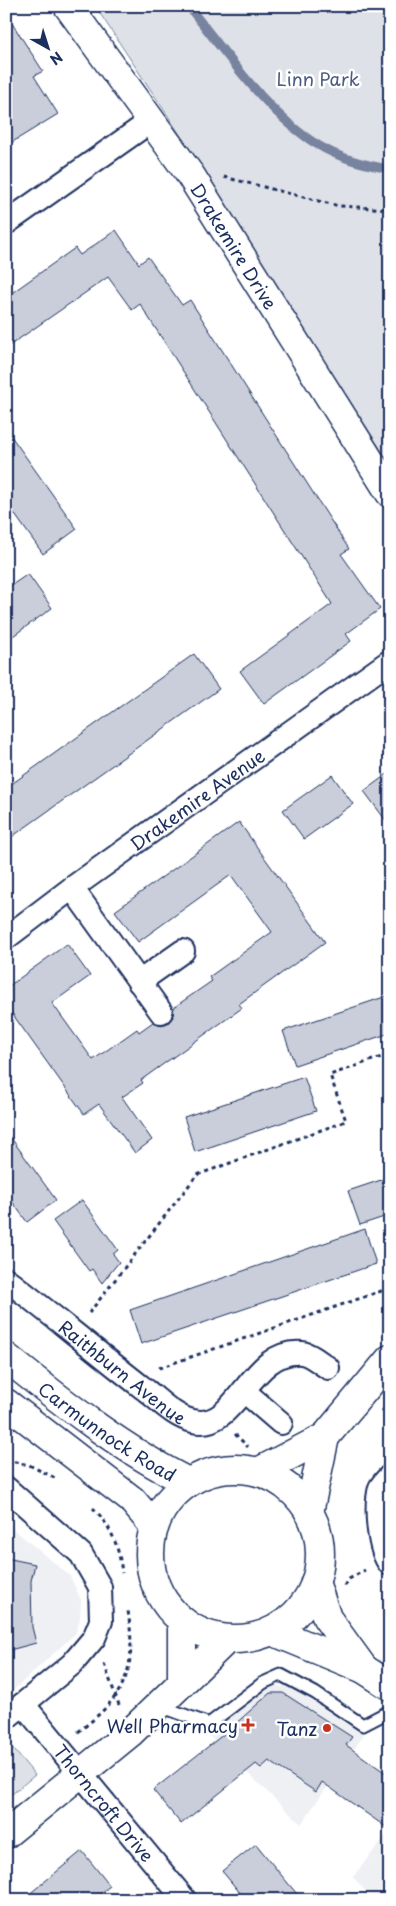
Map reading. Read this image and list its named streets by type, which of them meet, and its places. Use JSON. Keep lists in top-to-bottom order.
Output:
{
  "streets": {
    "street": [
      "Drakemire Drive",
      "Drakemire Avenue",
      "Raithburn Avenue",
      "Carmunnock Road",
      "Thorncroft Drive"
    ]
  },
  "parks": ["Linn Park"],
  "places": {
    "health": ["Well Pharmacy"],
    "other": ["Tanz"]
  },
  "north": "bottom right"
}
